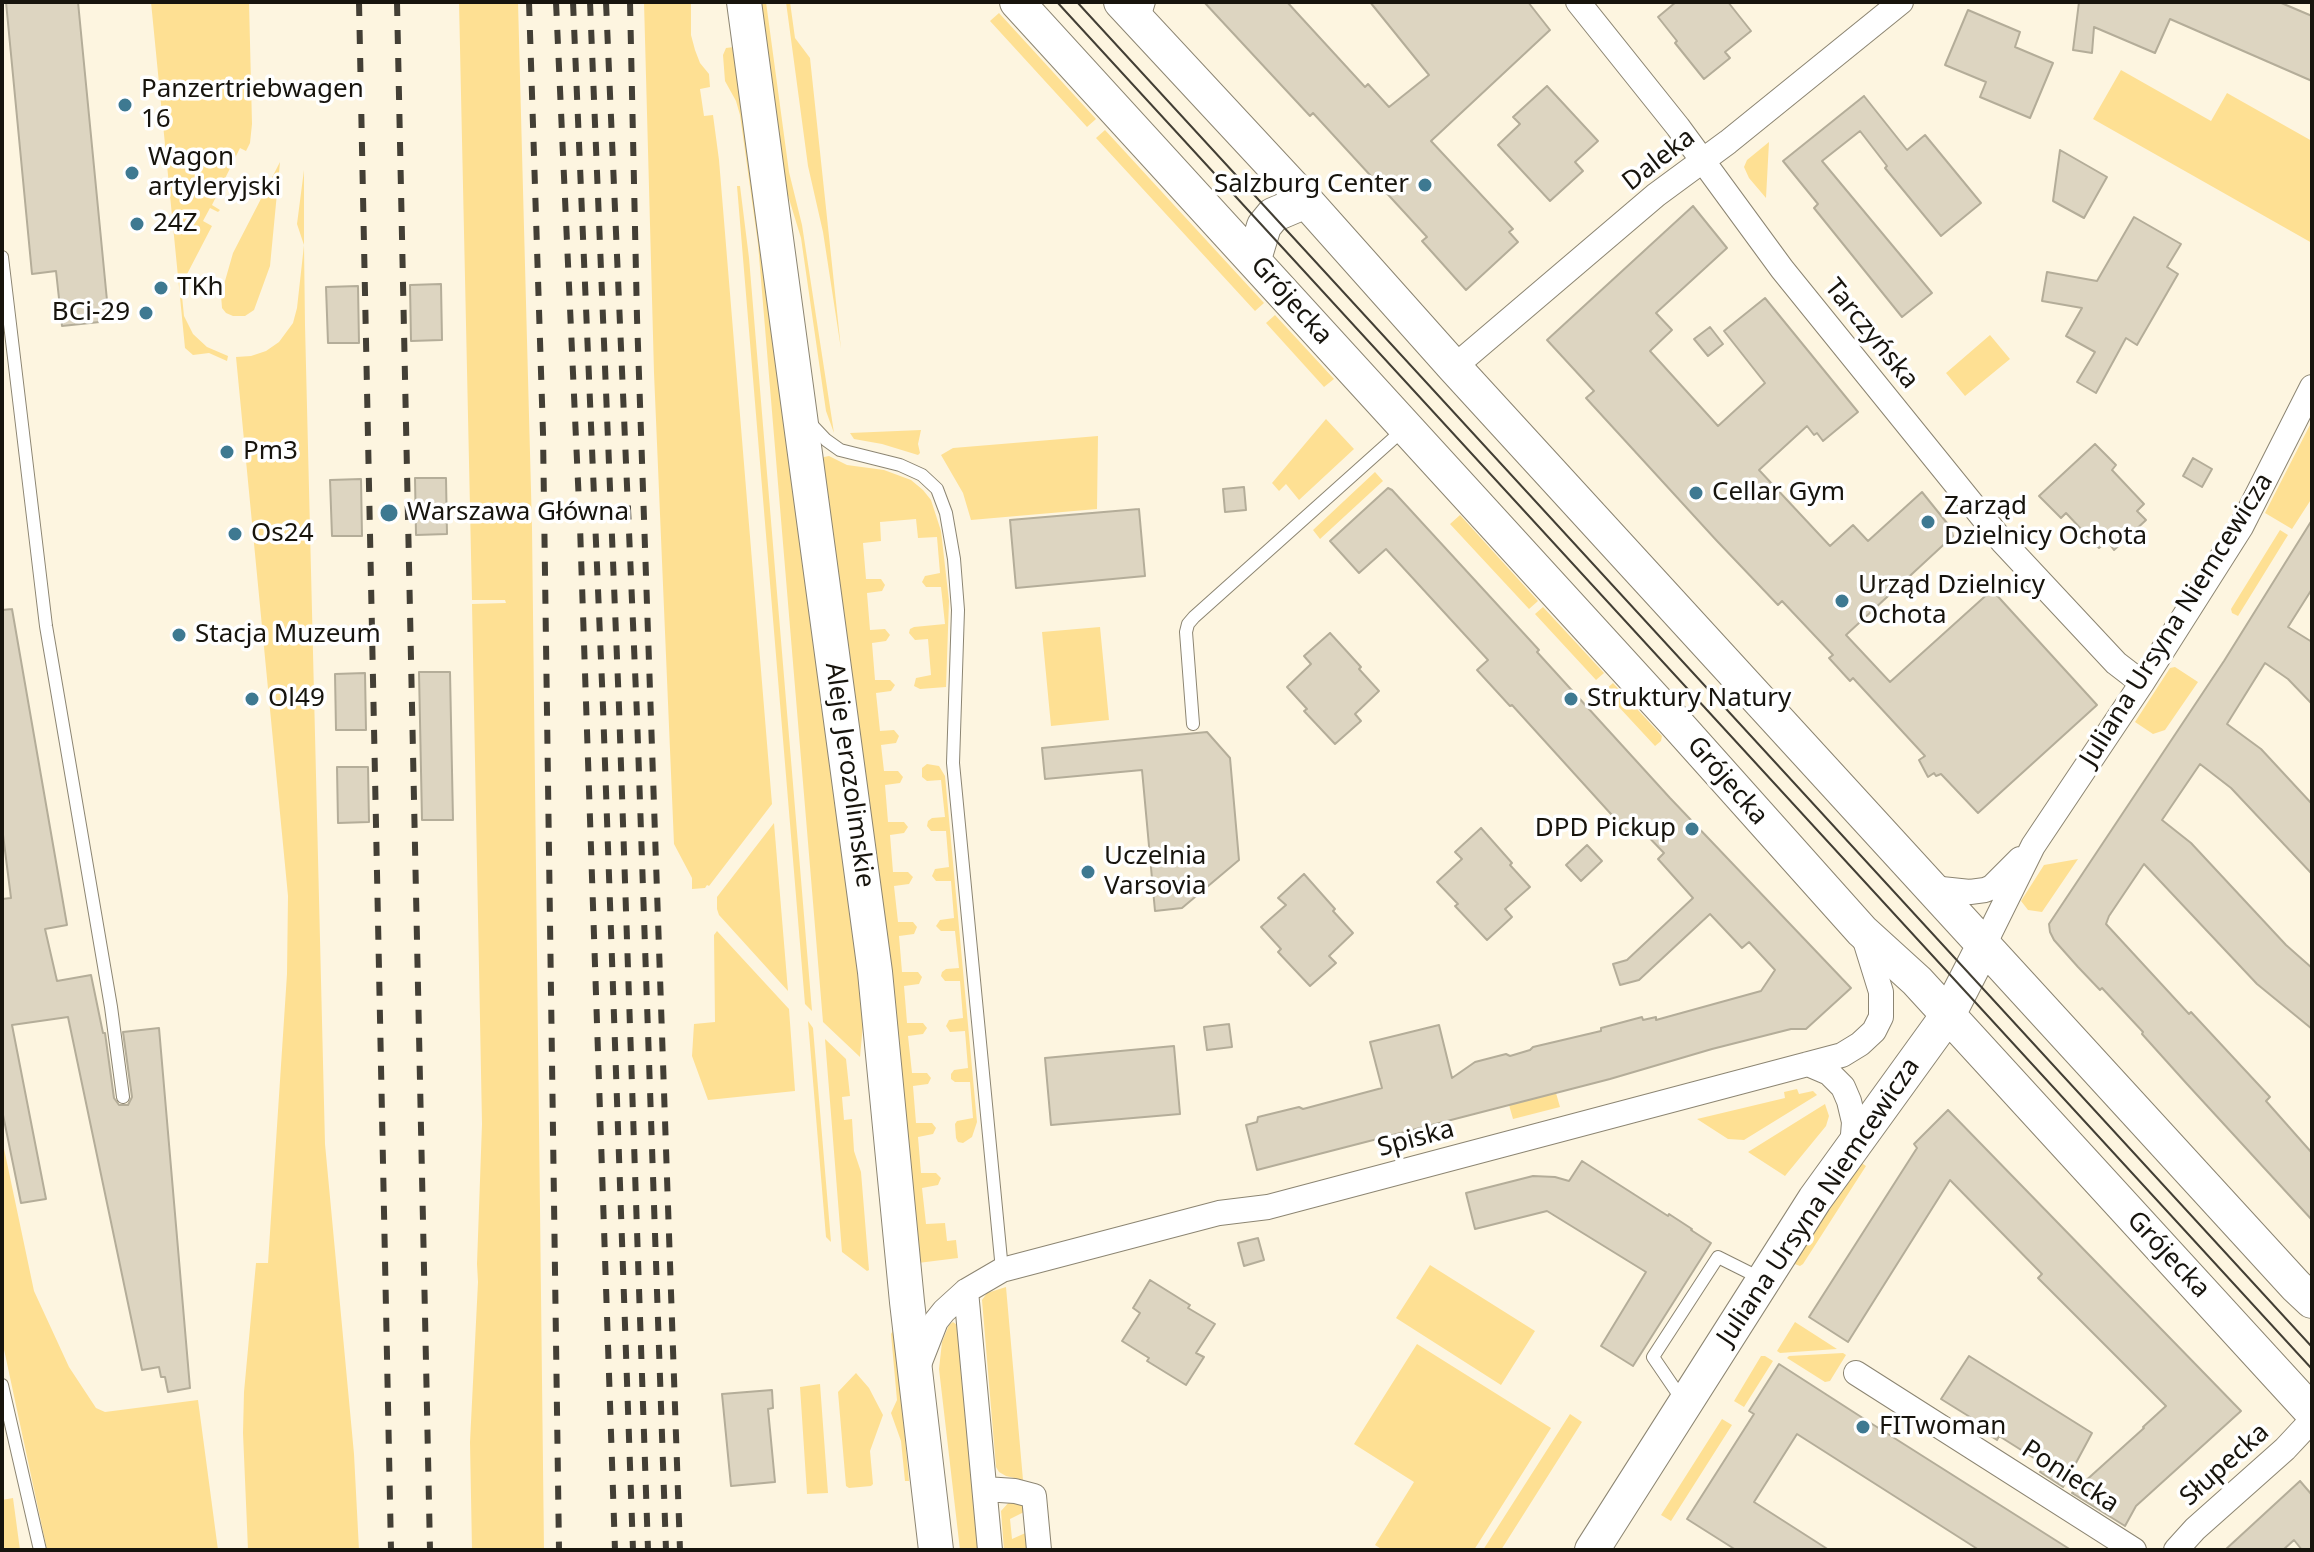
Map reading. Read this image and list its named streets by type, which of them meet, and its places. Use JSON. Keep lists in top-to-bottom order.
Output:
{
  "streets": {
    "main road": ["Grójecka", "Juliana Ursyna Niemcewicza", "Aleje Jerozolimskie"],
    "street": [
      "Daleka",
      "Tarczyńska",
      "Spiska",
      "Słupecka",
      "Poniecka"
    ]
  },
  "crossings": [
    ["Daleka", "Tarczyńska"],
    ["Grójecka", "Juliana Ursyna Niemcewicza"],
    ["Grójecka", "Spiska"],
    ["Tarczyńska", "Juliana Ursyna Niemcewicza"],
    ["Aleje Jerozolimskie", "Spiska"]
  ],
  "places": [
    "Panzertriebwagen 16",
    "Wagon artyleryjski",
    "Salzburg Center",
    "24Z",
    "TKh",
    "BCi-29",
    "Pm3",
    "Cellar Gym",
    "Warszawa Główna",
    "Zarząd Dzielnicy Ochota",
    "Os24",
    "Urząd Dzielnicy Ochota",
    "Stacja Muzeum",
    "Ol49",
    "Struktury Natury",
    "DPD Pickup",
    "Uczelnia Varsovia",
    "FITwoman"
  ]
}
